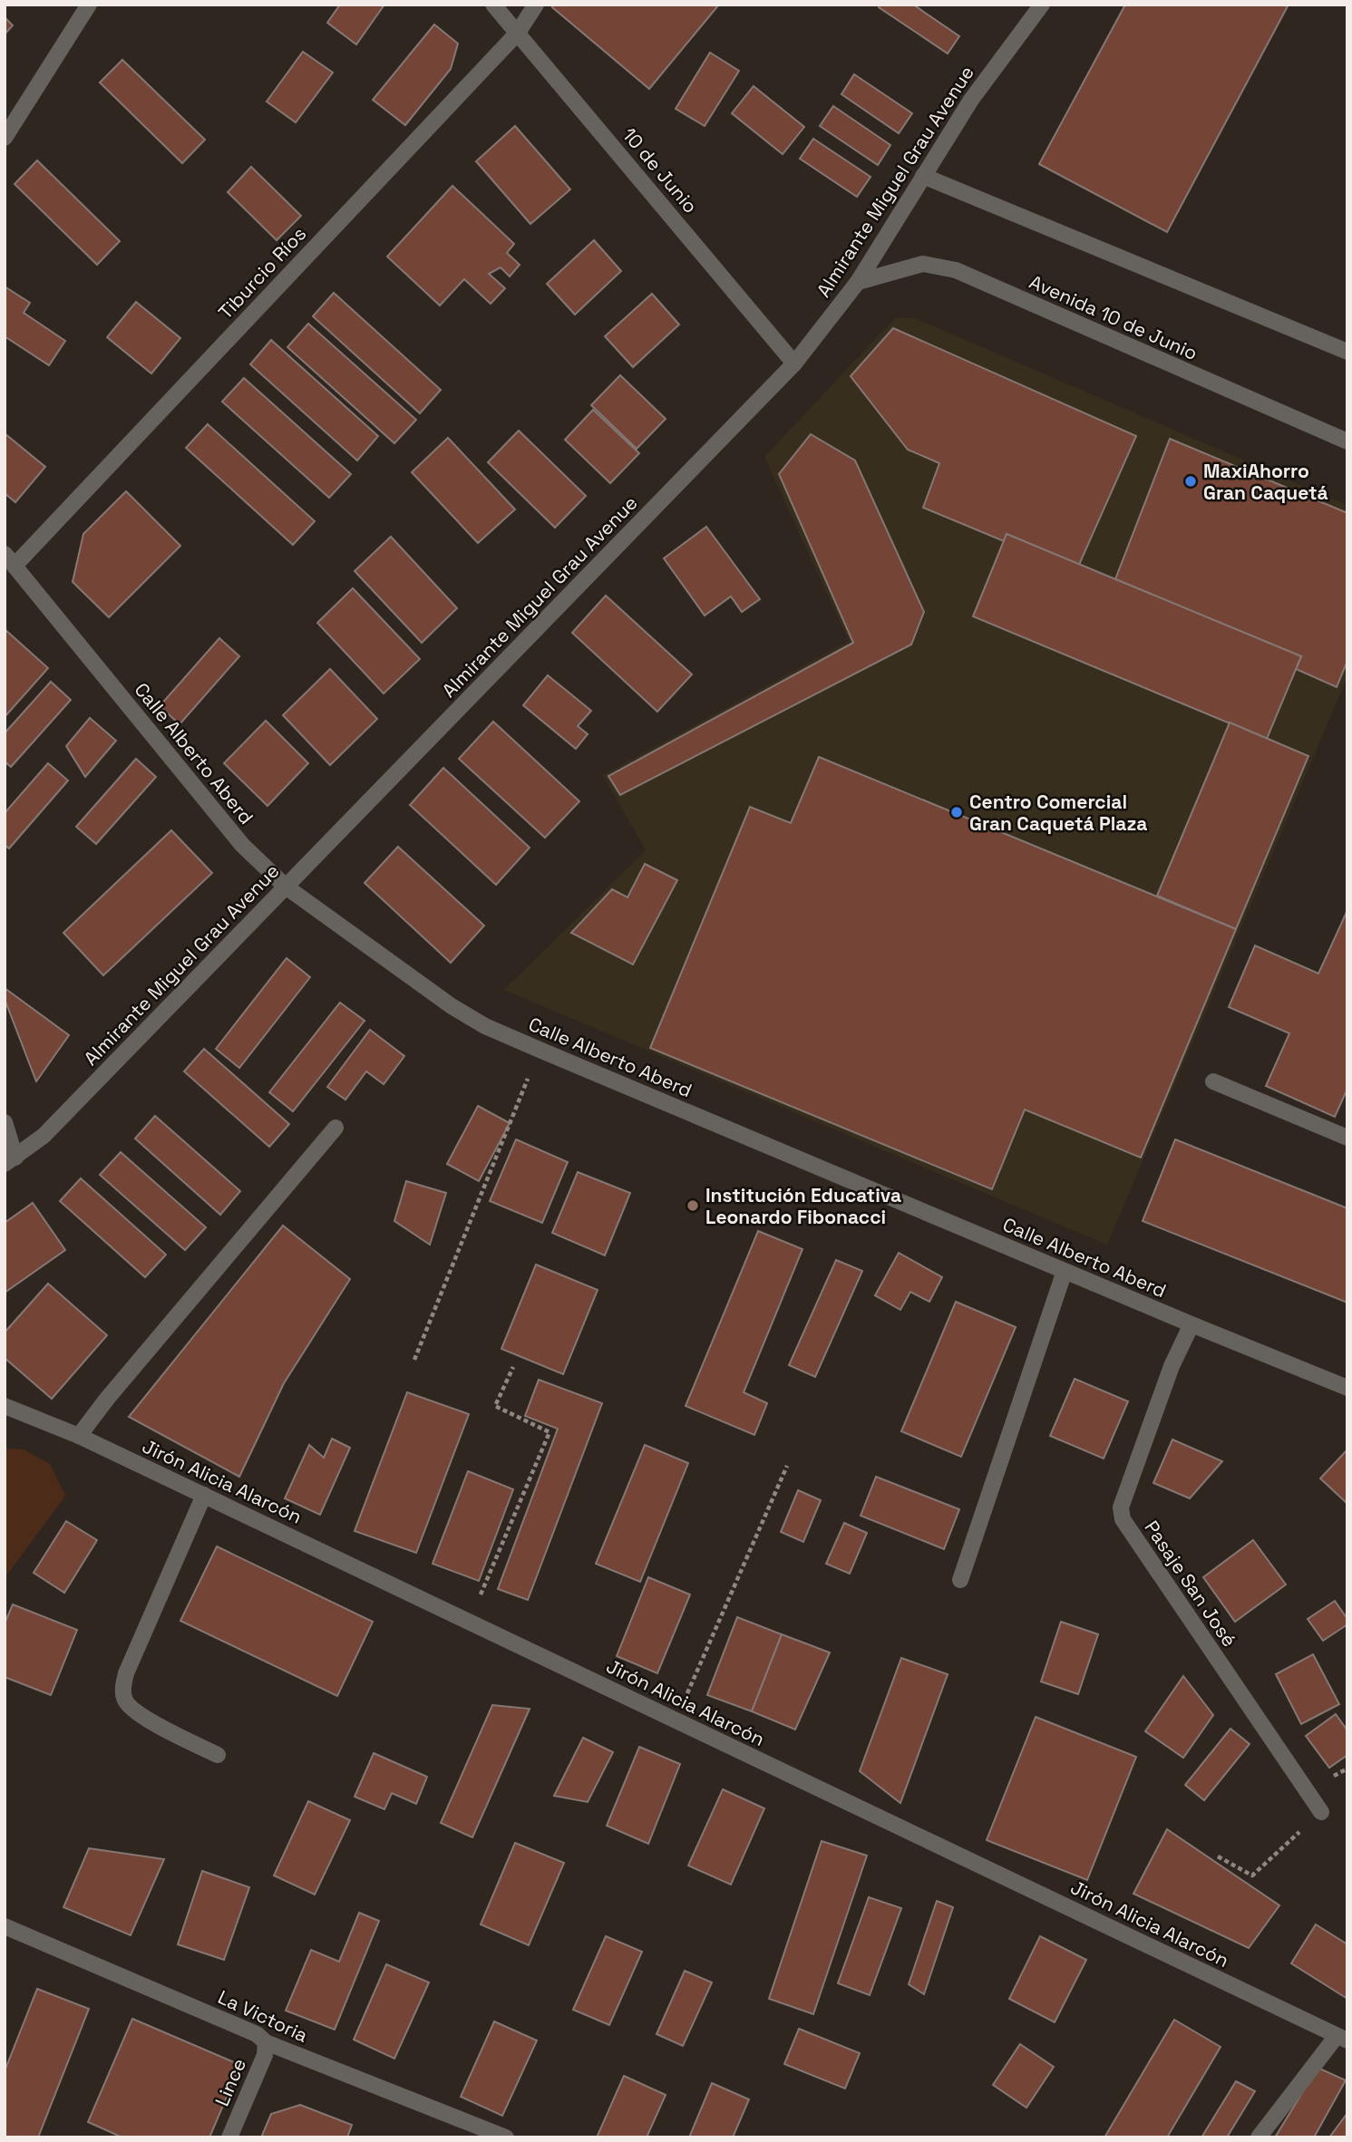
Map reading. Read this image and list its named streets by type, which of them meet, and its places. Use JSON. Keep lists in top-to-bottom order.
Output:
{
  "streets": {
    "street": [
      "10 de Junio",
      "Almirante Miguel Grau Avenue",
      "Tiburcio Ríos",
      "Avenida 10 de Junio",
      "Calle Alberto Aberd",
      "Jirón Alicia Alarcón",
      "Pasaje San José",
      "La Victoria",
      "Lince"
    ]
  },
  "crossings": [
    ["10 de Junio", "Almirante Miguel Grau Avenue"],
    ["10 de Junio", "Tiburcio Ríos"],
    ["Almirante Miguel Grau Avenue", "Avenida 10 de Junio"],
    ["Almirante Miguel Grau Avenue", "Calle Alberto Aberd"],
    ["Tiburcio Ríos", "Calle Alberto Aberd"],
    ["Calle Alberto Aberd", "Pasaje San José"],
    ["La Victoria", "Lince"]
  ],
  "places": ["MaxiAhorro Gran Caquetá", "Centro Comercial Gran Caquetá Plaza", "Institución Educativa Leonardo Fibonacci"]
}
